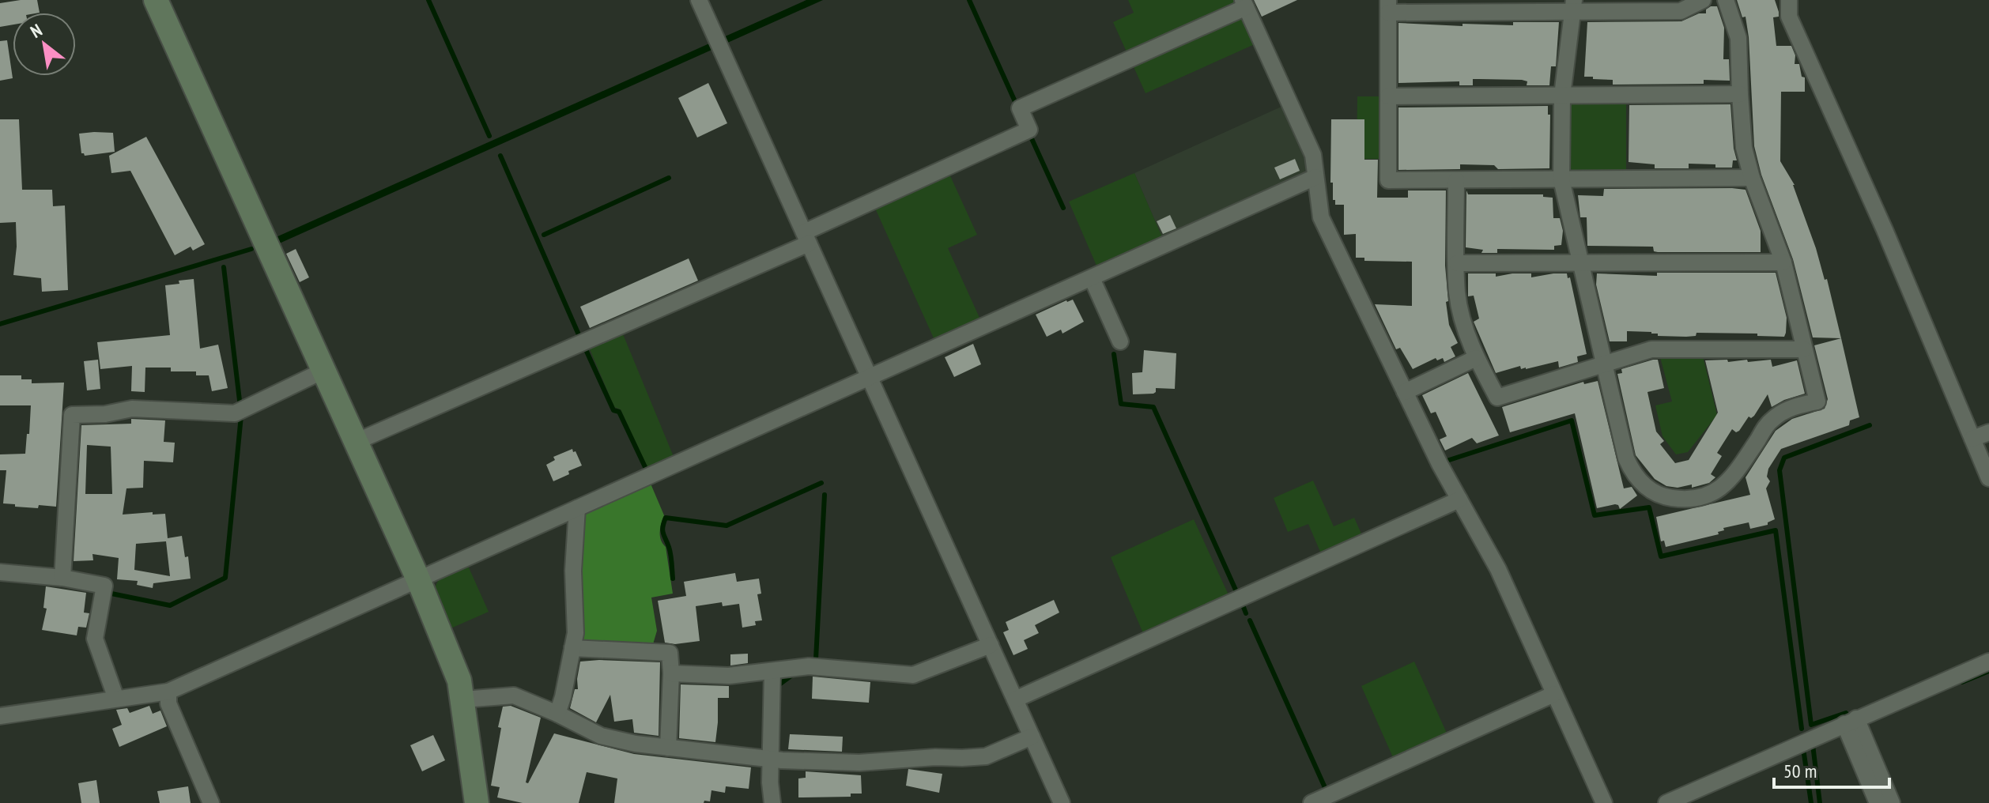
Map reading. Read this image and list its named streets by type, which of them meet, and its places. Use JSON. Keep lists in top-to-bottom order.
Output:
{
  "scale_bar": "50 m",
  "north": "top left"
}
